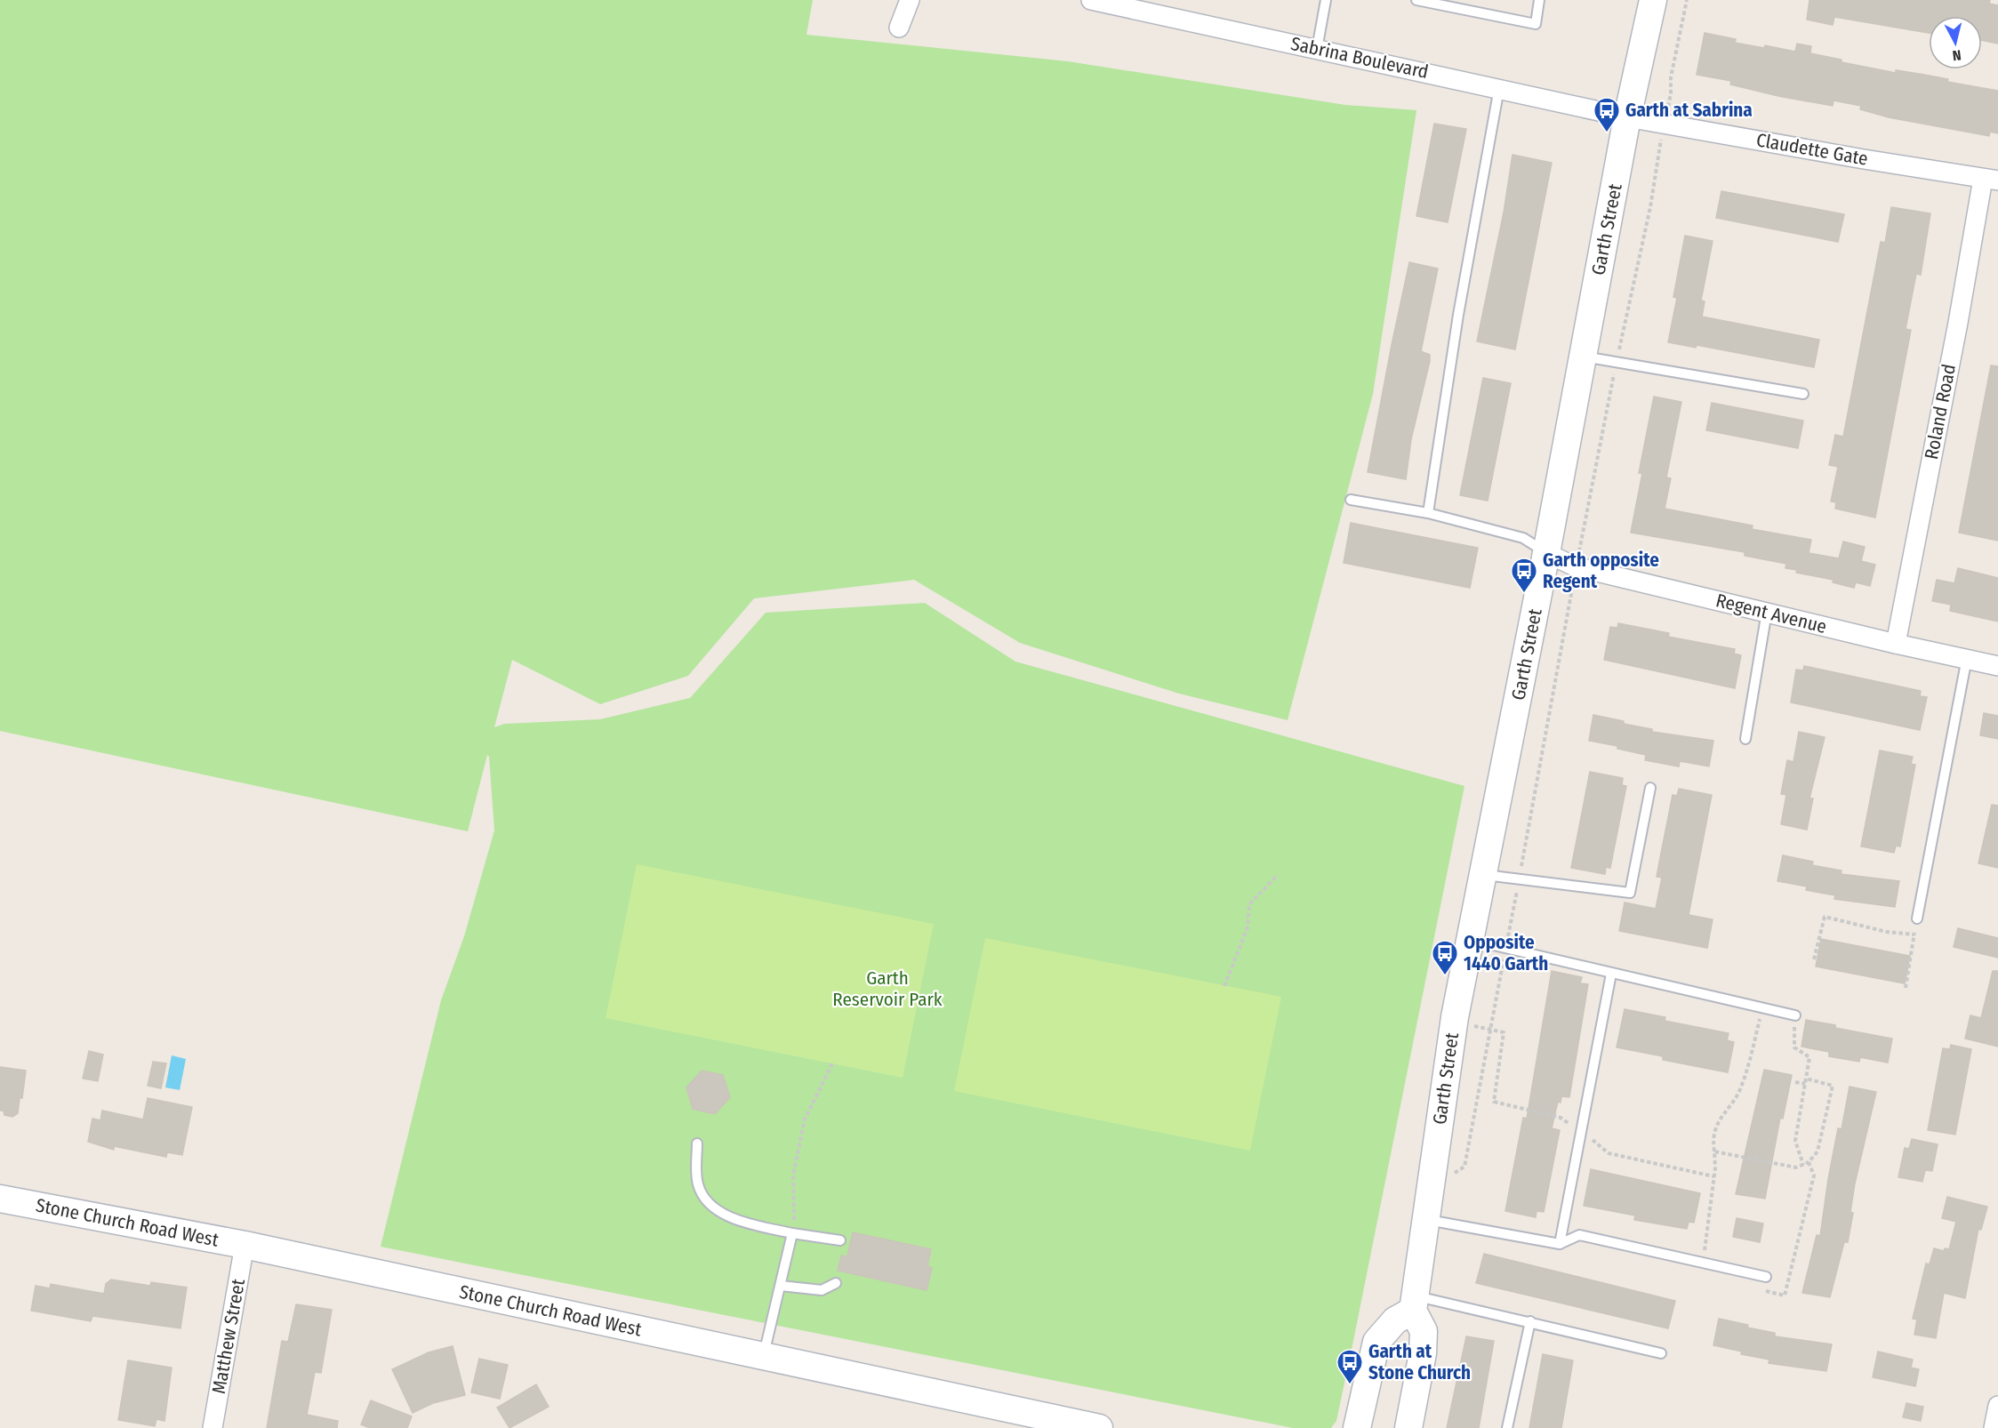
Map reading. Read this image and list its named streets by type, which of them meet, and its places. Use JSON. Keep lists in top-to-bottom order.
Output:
{
  "streets": {
    "main road": ["Garth Street", "Stone Church Road West"],
    "street": [
      "Sabrina Boulevard",
      "Claudette Gate",
      "Roland Road",
      "Regent Avenue",
      "Matthew Street"
    ]
  },
  "crossings": [
    ["Sabrina Boulevard", "Claudette Gate"],
    ["Sabrina Boulevard", "Garth Street"],
    ["Claudette Gate", "Garth Street"],
    ["Claudette Gate", "Roland Road"],
    ["Garth Street", "Regent Avenue"],
    ["Roland Road", "Regent Avenue"],
    ["Stone Church Road West", "Matthew Street"]
  ],
  "parks": ["Garth Reservoir Park"],
  "places": {
    "bus stop": [
      "Garth at Sabrina",
      "Garth opposite Regent",
      "Opposite 1440 Garth",
      "Garth at Stone Church"
    ]
  },
  "north": "bottom"
}
